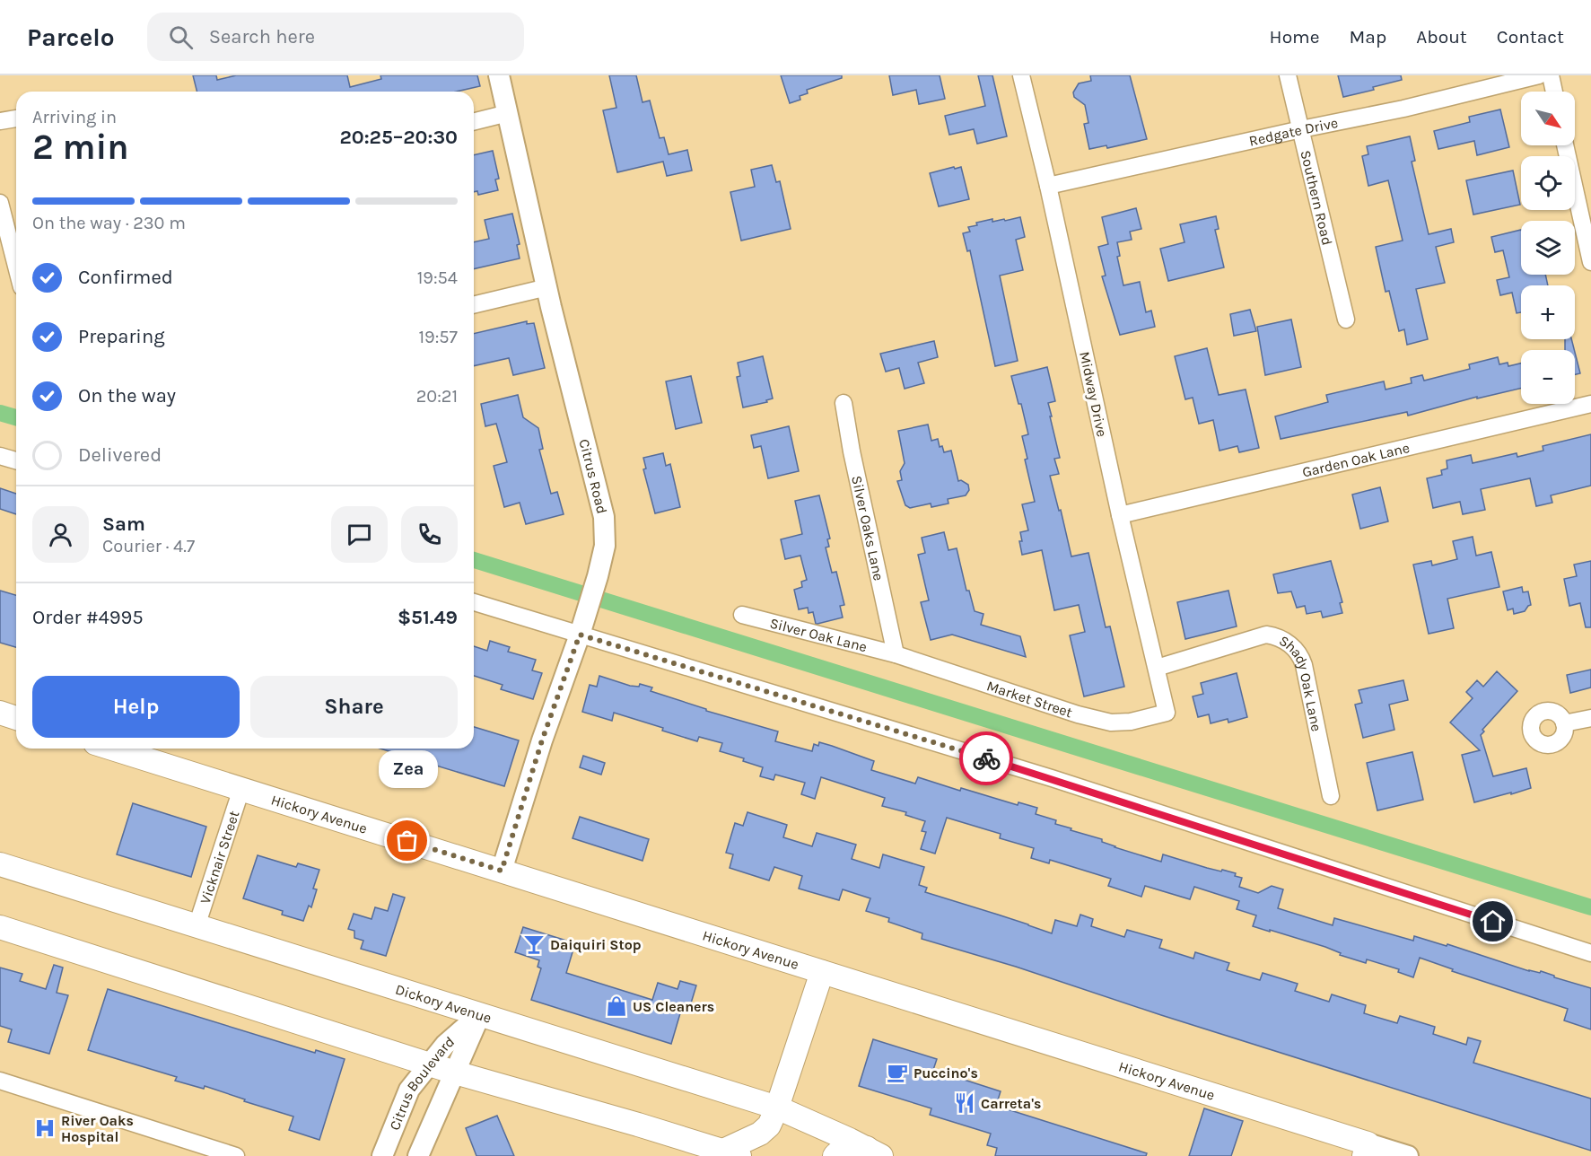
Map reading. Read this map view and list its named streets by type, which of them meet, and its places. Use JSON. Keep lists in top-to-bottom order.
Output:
{
  "streets": {
    "main road": ["Hickory Avenue", "Dickory Avenue"],
    "street": [
      "Redgate Drive",
      "Southern Road",
      "Midway Drive",
      "Garden Oak Lane",
      "Citrus Road",
      "Silver Oaks Lane",
      "Silver Oak Lane",
      "Shady Oak Lane",
      "Market Street",
      "Vicknair Street",
      "Citrus Boulevard"
    ]
  },
  "crossings": [
    ["Redgate Drive", "Southern Road"],
    ["Redgate Drive", "Midway Drive"],
    ["Midway Drive", "Garden Oak Lane"],
    ["Midway Drive", "Shady Oak Lane"],
    ["Midway Drive", "Market Street"],
    ["Citrus Road", "Hickory Avenue"],
    ["Silver Oaks Lane", "Silver Oak Lane"],
    ["Silver Oaks Lane", "Market Street"],
    ["Silver Oak Lane", "Market Street"],
    ["Hickory Avenue", "Vicknair Street"],
    ["Vicknair Street", "Dickory Avenue"],
    ["Dickory Avenue", "Citrus Boulevard"]
  ],
  "places": {
    "other": ["Zea"],
    "bar": ["Daiquiri Stop"],
    "shop": ["US Cleaners"],
    "cafe": ["Puccino's"],
    "restaurant": ["Carreta's"],
    "hospital": ["River Oaks Hospital"]
  },
  "north": "bottom right",
  "page": {
    "header": "Parcelo",
    "search": "Search here",
    "nav": [
      "Home",
      "Map",
      "About",
      "Contact"
    ],
    "map_buttons": ["+", "−"],
    "heading": ["2 min", "Arriving in", "20:25–20:30"],
    "panel": [
      "Sam",
      "Courier · 4.7",
      "Order #4995",
      "$51.49"
    ],
    "bar": "On the way · 230 m",
    "list": [
      ["Confirmed", "19:54"],
      ["Preparing", "19:57"],
      ["On the way", "20:21"],
      "Delivered"
    ],
    "buttons": ["Help", "Share"],
    "bubble": "Zea"
  }
}
